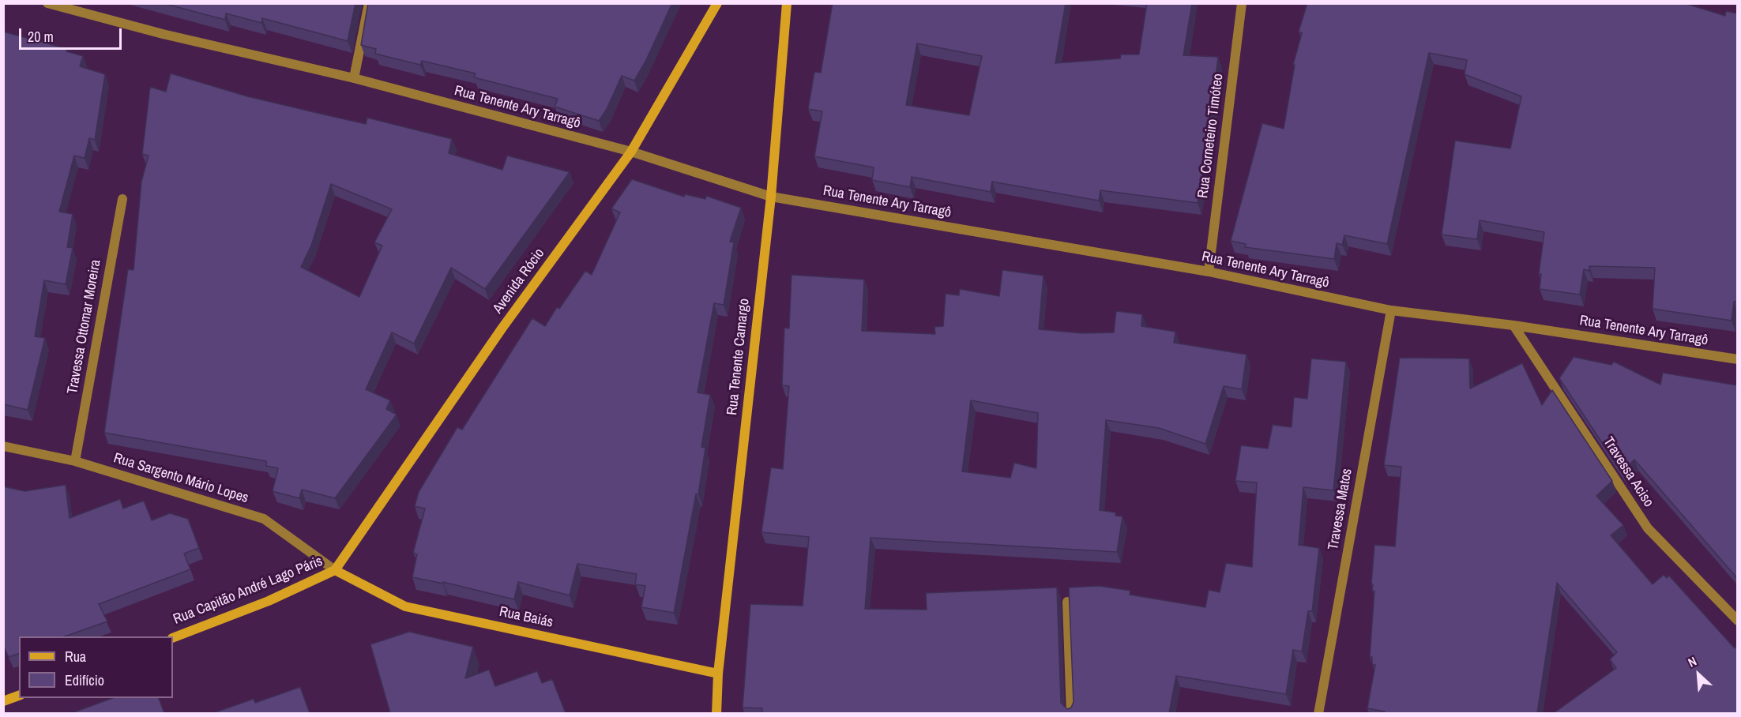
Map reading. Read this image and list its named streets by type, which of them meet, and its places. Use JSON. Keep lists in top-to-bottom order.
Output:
{
  "streets": {
    "street": [
      "Rua Tenente Ary Tarragô",
      "Rua Corneteiro Timóteo",
      "Avenida Rócio",
      "Travessa Ottomar Moreira",
      "Rua Tenente Camargo",
      "Travessa Aciso",
      "Rua Sargento Mário Lopes",
      "Travessa Matos",
      "Rua Capitão André Lago Páris",
      "Rua Baiás"
    ]
  },
  "crossings": [
    ["Rua Tenente Ary Tarragô", "Rua Corneteiro Timóteo"],
    ["Rua Tenente Ary Tarragô", "Avenida Rócio"],
    ["Rua Tenente Ary Tarragô", "Rua Tenente Camargo"],
    ["Rua Tenente Ary Tarragô", "Travessa Aciso"],
    ["Rua Tenente Ary Tarragô", "Travessa Matos"],
    ["Avenida Rócio", "Rua Sargento Mário Lopes"],
    ["Avenida Rócio", "Rua Capitão André Lago Páris"],
    ["Avenida Rócio", "Rua Baiás"],
    ["Travessa Ottomar Moreira", "Rua Sargento Mário Lopes"],
    ["Rua Tenente Camargo", "Rua Baiás"],
    ["Rua Sargento Mário Lopes", "Rua Capitão André Lago Páris"],
    ["Rua Sargento Mário Lopes", "Rua Baiás"],
    ["Rua Capitão André Lago Páris", "Rua Baiás"]
  ],
  "legend": ["Rua", "Edifício"],
  "scale_bar": "20 m",
  "north": "top left"
}
